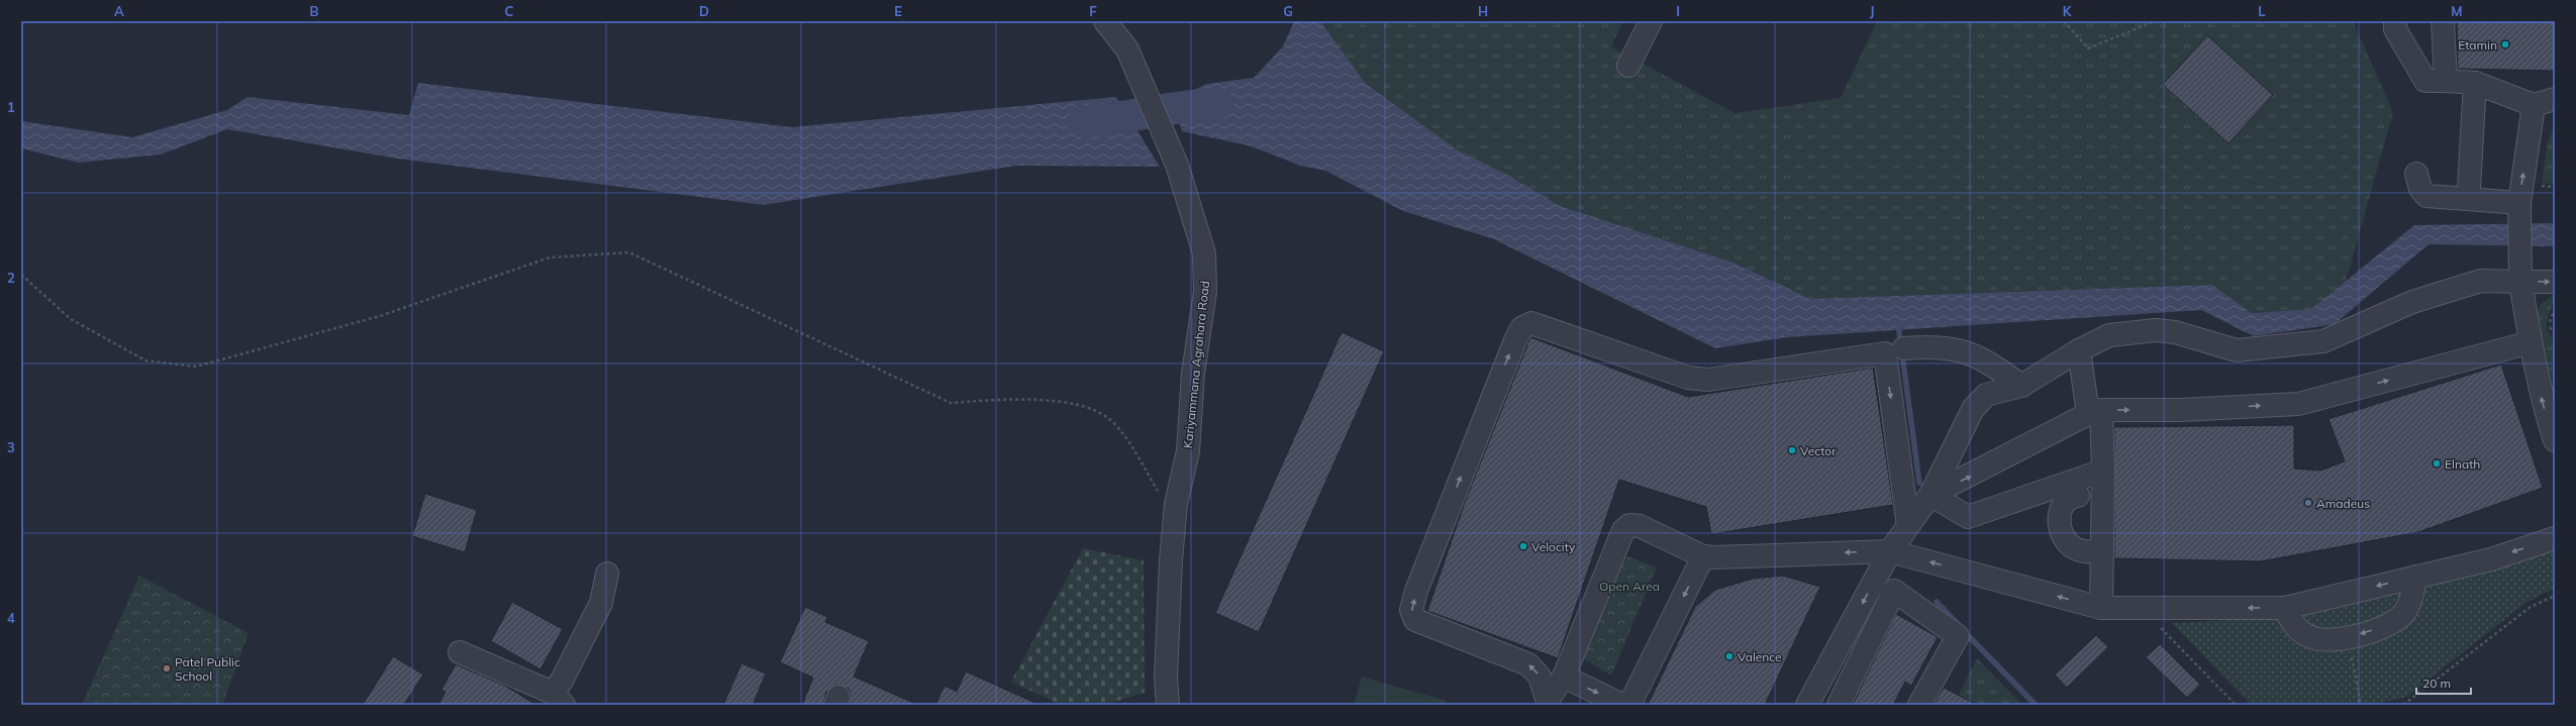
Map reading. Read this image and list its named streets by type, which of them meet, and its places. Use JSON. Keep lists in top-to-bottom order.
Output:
{
  "streets": {
    "street": ["Kariyammana Agrahara Road"]
  },
  "parks": ["Open Area"],
  "places": [
    "Etamin",
    "Vector",
    "Elnath",
    "Amadeus",
    "Velocity",
    "Valence",
    "Patel Public School"
  ],
  "scale_bar": "20 m",
  "grid": {
    "columns": [
      "A",
      "B",
      "C",
      "D",
      "E",
      "F",
      "G",
      "H",
      "I",
      "J",
      "K",
      "L",
      "M"
    ],
    "rows": [
      "1",
      "2",
      "3",
      "4"
    ]
  }
}
